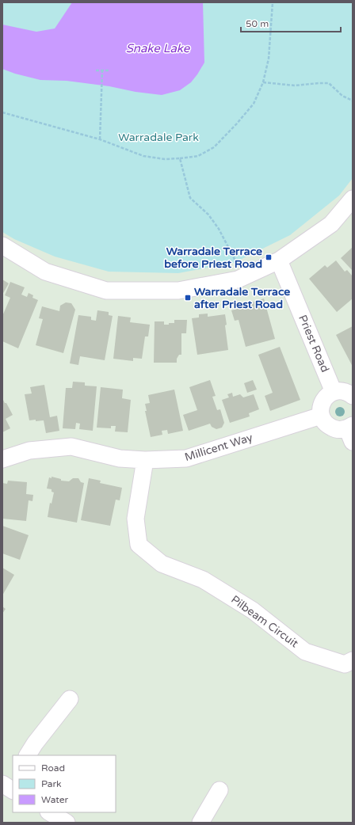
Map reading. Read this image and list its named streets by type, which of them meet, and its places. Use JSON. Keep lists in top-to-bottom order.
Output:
{
  "streets": {
    "street": ["Priest Road", "Millicent Way", "Pilbeam Circuit"]
  },
  "crossings": [
    ["Millicent Way", "Pilbeam Circuit"]
  ],
  "water": ["Snake Lake"],
  "parks": ["Warradale Park"],
  "places": {
    "transit": ["Warradale Terrace before Priest Road", "Warradale Terrace after Priest Road"]
  },
  "legend": ["Road", "Park", "Water"],
  "scale_bar": "50 m"
}
